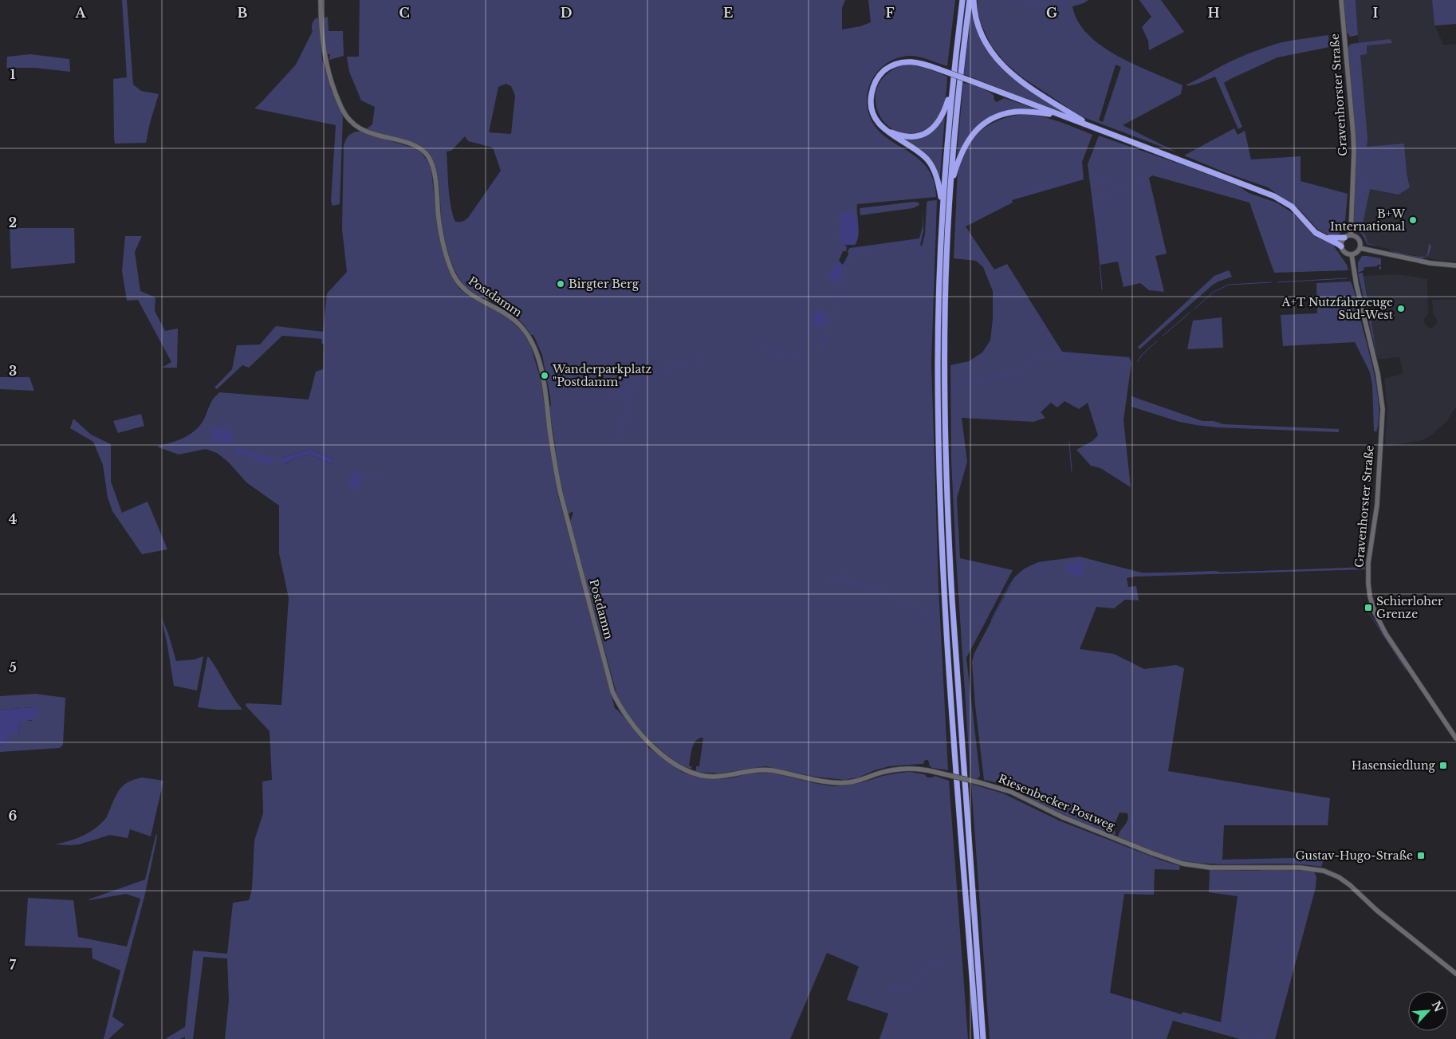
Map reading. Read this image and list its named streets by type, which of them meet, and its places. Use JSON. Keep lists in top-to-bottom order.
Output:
{
  "streets": {
    "street": ["Gravenhorster Straße", "Postdamm", "Riesenbecker Postweg"]
  },
  "crossings": [
    ["Postdamm", "Riesenbecker Postweg"]
  ],
  "places": {
    "other": [
      "B+W International",
      "Birgter Berg",
      "A+T Nutzfahrzeuge Süd-West",
      "Wanderparkplatz \"Postdamm\""
    ],
    "transit": ["Schierloher Grenze", "Hasensiedlung", "Gustav-Hugo-Straße"]
  },
  "north": "top right",
  "grid": {
    "columns": [
      "A",
      "B",
      "C",
      "D",
      "E",
      "F",
      "G",
      "H",
      "I"
    ],
    "rows": [
      "1",
      "2",
      "3",
      "4",
      "5",
      "6",
      "7"
    ]
  }
}
